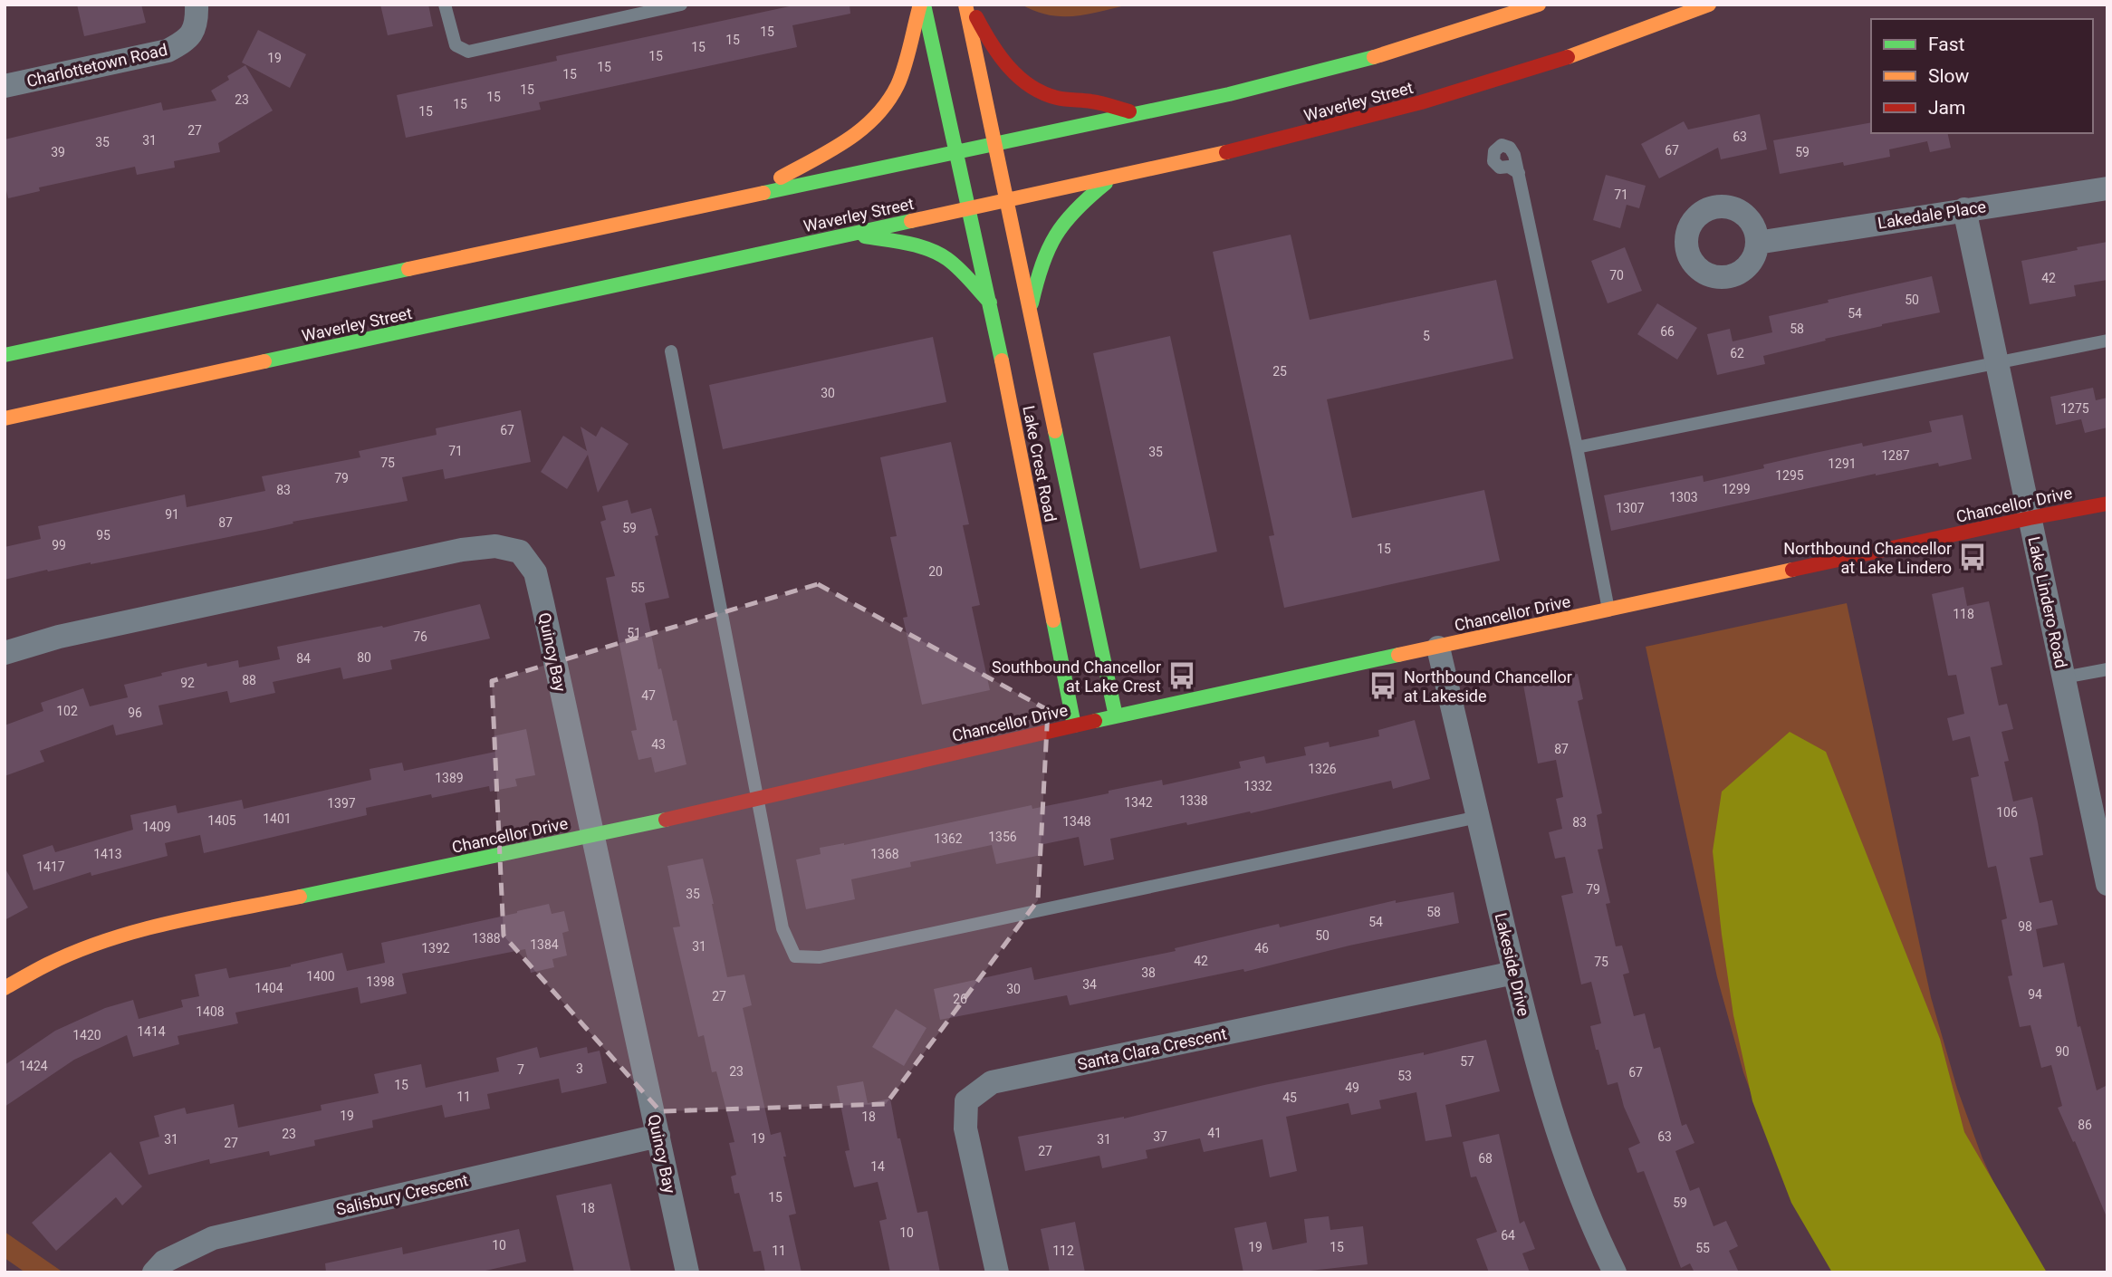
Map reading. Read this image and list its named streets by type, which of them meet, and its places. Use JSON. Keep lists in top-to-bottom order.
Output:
{
  "streets": {
    "main road": ["Waverley Street", "Lake Crest Road", "Chancellor Drive"],
    "street": [
      "Charlottetown Road",
      "Lakedale Place",
      "Lake Lindero Road",
      "Quincy Bay",
      "Lakeside Drive",
      "Santa Clara Crescent",
      "Salisbury Crescent"
    ]
  },
  "crossings": [
    ["Waverley Street", "Lake Crest Road"],
    ["Lakedale Place", "Lake Lindero Road"],
    ["Lake Crest Road", "Chancellor Drive"],
    ["Chancellor Drive", "Lake Lindero Road"],
    ["Chancellor Drive", "Quincy Bay"],
    ["Chancellor Drive", "Lakeside Drive"],
    ["Quincy Bay", "Salisbury Crescent"],
    ["Lakeside Drive", "Santa Clara Crescent"]
  ],
  "places": {
    "bus stop": ["Northbound Chancellor at Lake Lindero", "Southbound Chancellor at Lake Crest", "Northbound Chancellor at Lakeside"]
  },
  "house_numbers": [
    "15",
    "15",
    "15",
    "15",
    "19",
    "15",
    "15",
    "15",
    "15",
    "23",
    "15",
    "15",
    "27",
    "63",
    "31",
    "35",
    "67",
    "39",
    "59",
    "71",
    "70",
    "42",
    "50",
    "54",
    "58",
    "66",
    "5",
    "62",
    "25",
    "30",
    "1275",
    "67",
    "71",
    "35",
    "1287",
    "75",
    "1291",
    "1295",
    "79",
    "1299",
    "83",
    "1303",
    "1307",
    "91",
    "87",
    "59",
    "95",
    "99",
    "15",
    "20",
    "55",
    "118",
    "51",
    "76",
    "80",
    "84",
    "88",
    "92",
    "47",
    "102",
    "96",
    "43",
    "87",
    "1326",
    "1389",
    "1332",
    "1338",
    "1342",
    "1397",
    "106",
    "1401",
    "1405",
    "1348",
    "83",
    "1409",
    "1356",
    "1362",
    "1413",
    "1368",
    "1417",
    "79",
    "35",
    "58",
    "54",
    "98",
    "50",
    "1388",
    "1384",
    "31",
    "1392",
    "46",
    "42",
    "75",
    "38",
    "1400",
    "1398",
    "34",
    "1404",
    "30",
    "94",
    "27",
    "26",
    "1408",
    "1414",
    "1420",
    "90",
    "57",
    "1424",
    "3",
    "7",
    "23",
    "67",
    "53",
    "15",
    "49",
    "11",
    "45",
    "19",
    "18",
    "86",
    "41",
    "23",
    "37",
    "63",
    "19",
    "31",
    "31",
    "27",
    "27",
    "68",
    "14",
    "15",
    "59",
    "18",
    "10",
    "64",
    "10",
    "19",
    "15",
    "55",
    "11",
    "112"
  ],
  "legend": ["Fast", "Slow", "Jam"]
}
